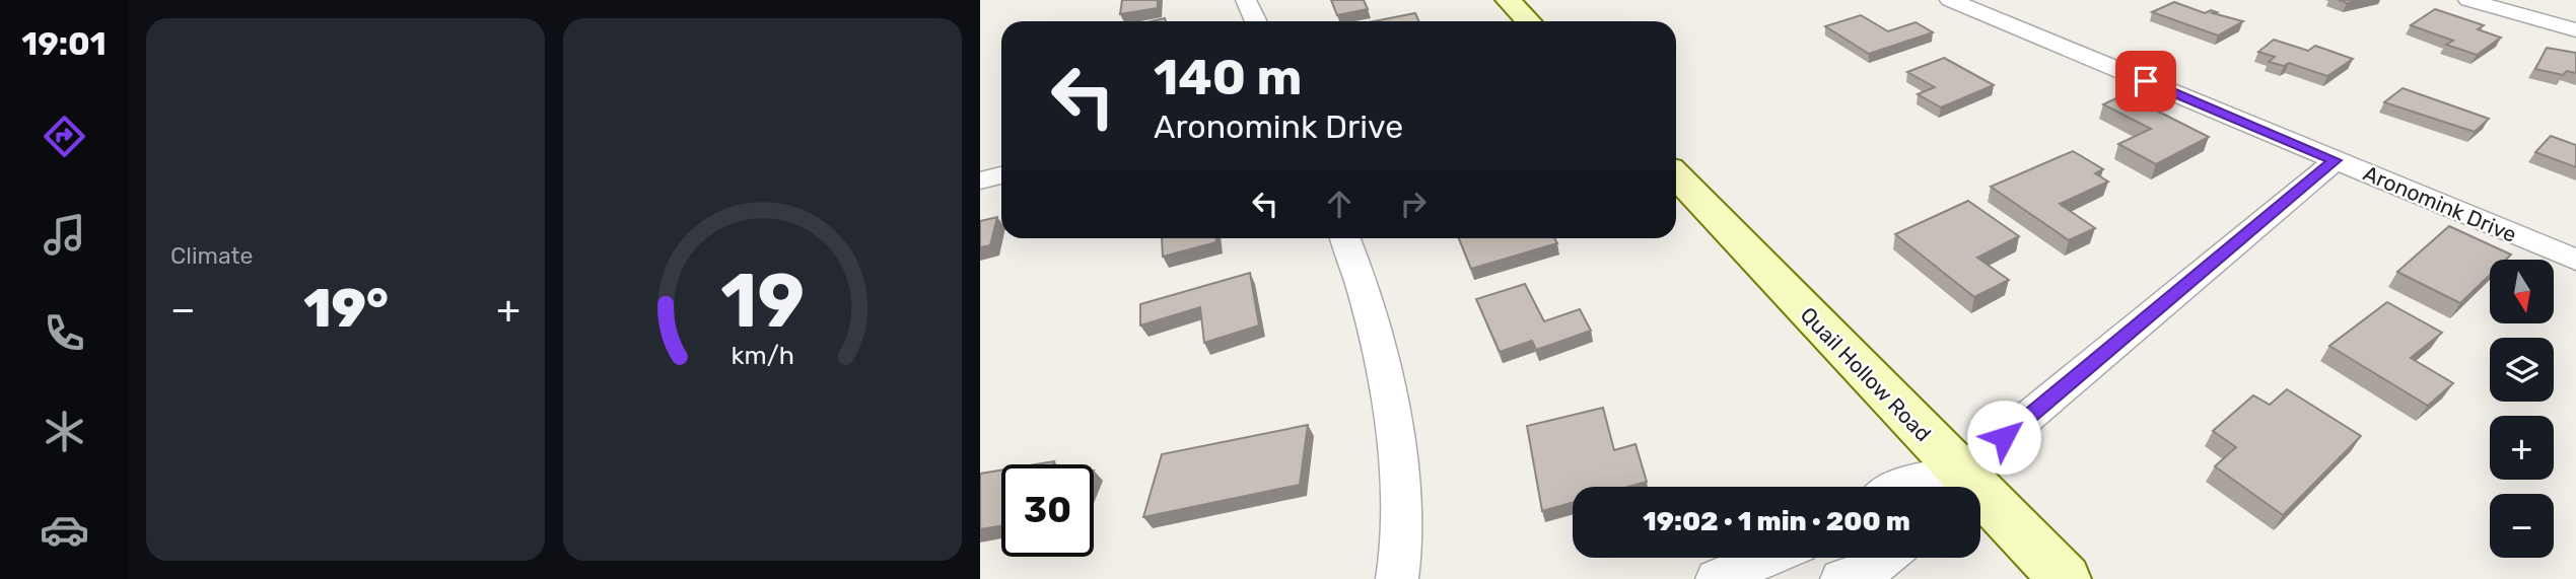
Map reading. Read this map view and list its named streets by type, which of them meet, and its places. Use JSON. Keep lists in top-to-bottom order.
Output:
{
  "streets": {
    "main road": ["Quail Hollow Road"],
    "street": ["Aronomink Drive"]
  },
  "north": "bottom",
  "page": {
    "tabs": "19:01",
    "tile": "Climate",
    "turn": ["140 m", "Aronomink Drive"],
    "map_buttons": ["+", "−"],
    "heat": ["−", "19°", "+"],
    "limit": "30",
    "trip": "19:02 · 1 min · 200 m",
    "gauge": ["19", "km/h"]
  }
}
